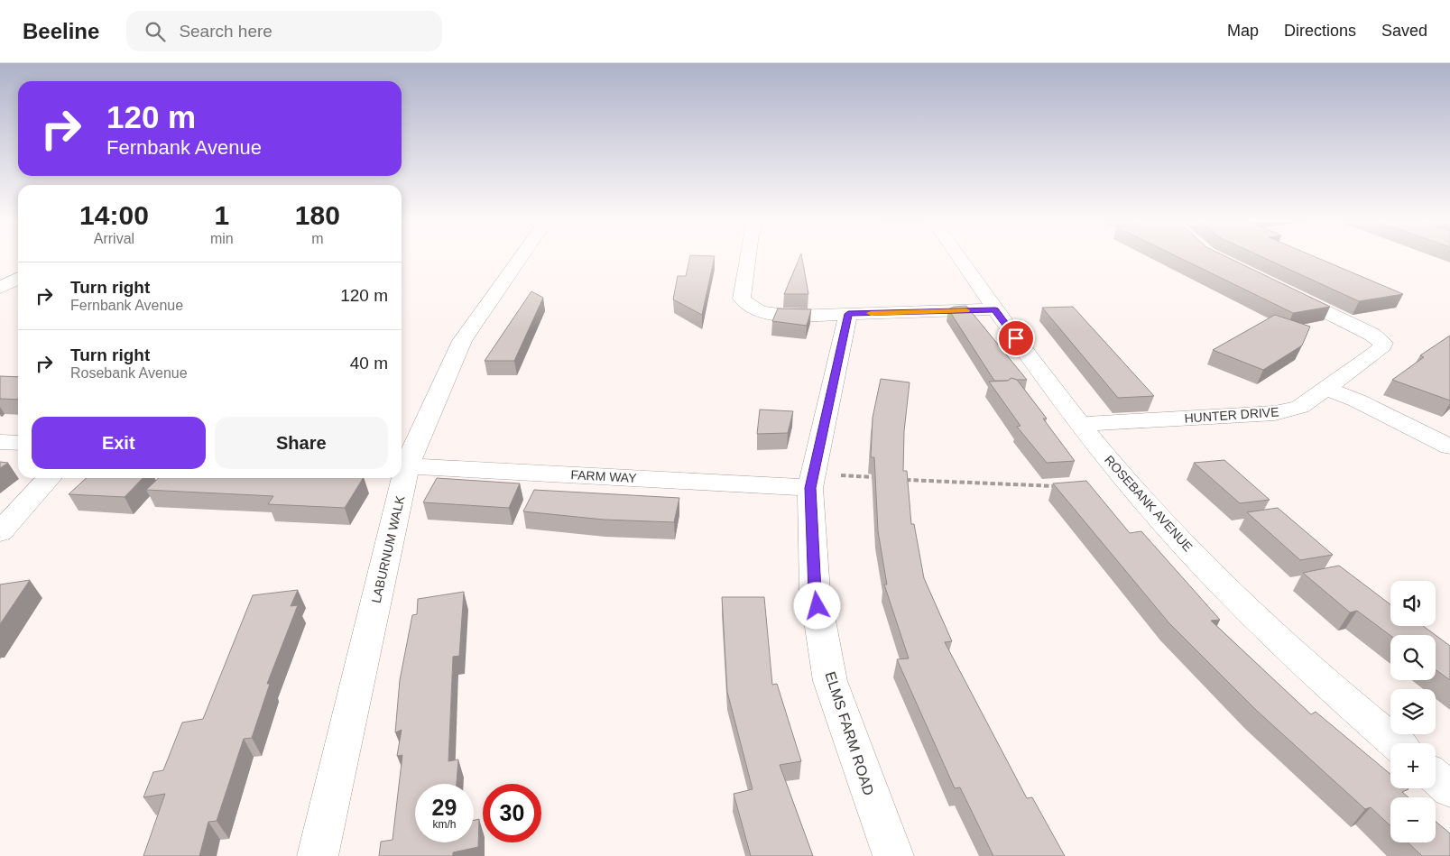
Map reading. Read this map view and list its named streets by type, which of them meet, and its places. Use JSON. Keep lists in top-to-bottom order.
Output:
{
  "streets": {
    "street": [
      "HUNTER DRIVE",
      "FARM WAY",
      "ROSEBANK AVENUE",
      "LABURNUM WALK",
      "ELMS FARM ROAD"
    ]
  },
  "crossings": [
    ["HUNTER DRIVE", "ROSEBANK AVENUE"],
    ["FARM WAY", "LABURNUM WALK"],
    ["FARM WAY", "ELMS FARM ROAD"]
  ],
  "page": {
    "header": "Beeline",
    "search": "Search here",
    "nav": ["Map", "Directions", "Saved"],
    "turn": ["120 m", "Fernbank Avenue"],
    "eta": [
      "14:00",
      "Arrival",
      "1",
      "min",
      "180",
      "m"
    ],
    "list": [
      {
        "name": "Turn right",
        "note": "Fernbank Avenue",
        "value": "120 m"
      },
      {
        "name": "Turn right",
        "note": "Rosebank Avenue",
        "value": "40 m"
      }
    ],
    "buttons": ["Exit", "Share"],
    "map_buttons": ["+", "−"],
    "speed": "29 km/h",
    "limit": "30"
  }
}
